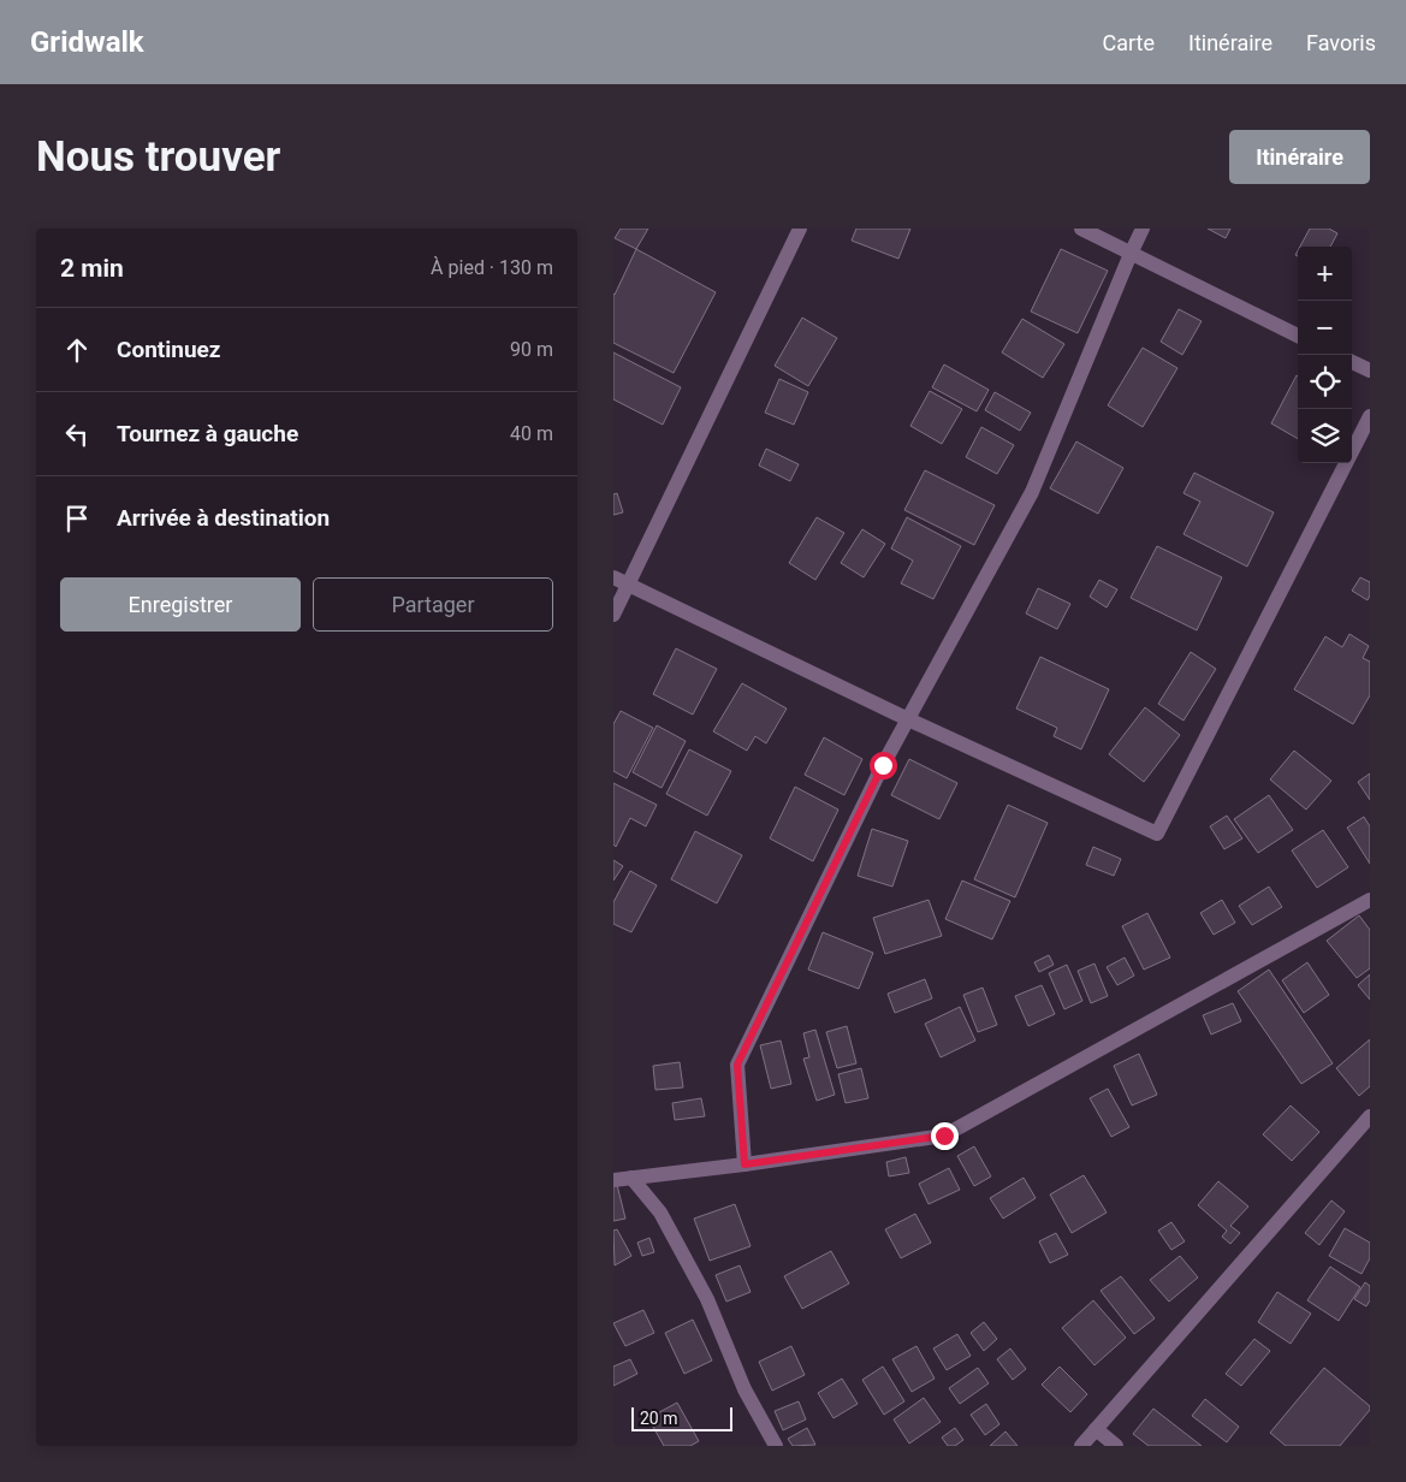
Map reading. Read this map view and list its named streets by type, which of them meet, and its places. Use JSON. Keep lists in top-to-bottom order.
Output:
{
  "scale_bar": "20 m",
  "page": {
    "header": "Gridwalk",
    "nav": ["Carte", "Itinéraire", "Favoris"],
    "buttons": [
      "Itinéraire",
      ["Enregistrer", "Partager"]
    ],
    "title": "Nous trouver",
    "heading": ["2 min", "À pied · 130 m"],
    "map_buttons": ["+", "−"],
    "list": [
      ["Continuez", "90 m"],
      ["Tournez à gauche", "40 m"],
      "Arrivée à destination"
    ],
    "scale": "20 m"
  }
}
